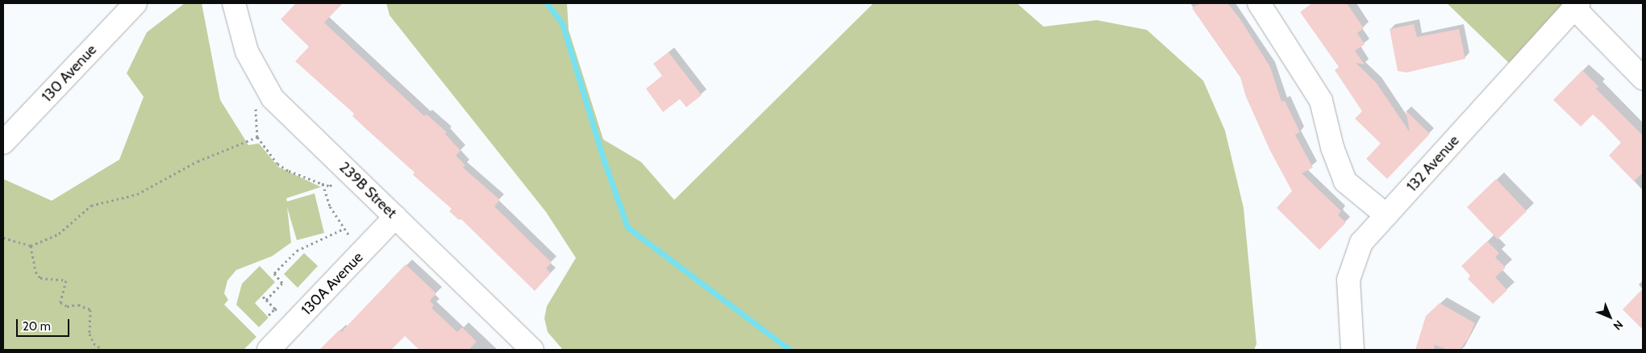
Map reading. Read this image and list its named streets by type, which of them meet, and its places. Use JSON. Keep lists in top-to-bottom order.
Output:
{
  "streets": {
    "street": [
      "130 Avenue",
      "132 Avenue",
      "239B Street",
      "130A Avenue"
    ]
  },
  "crossings": [
    ["239B Street", "130A Avenue"]
  ],
  "scale_bar": "20 m",
  "north": "bottom right"
}
